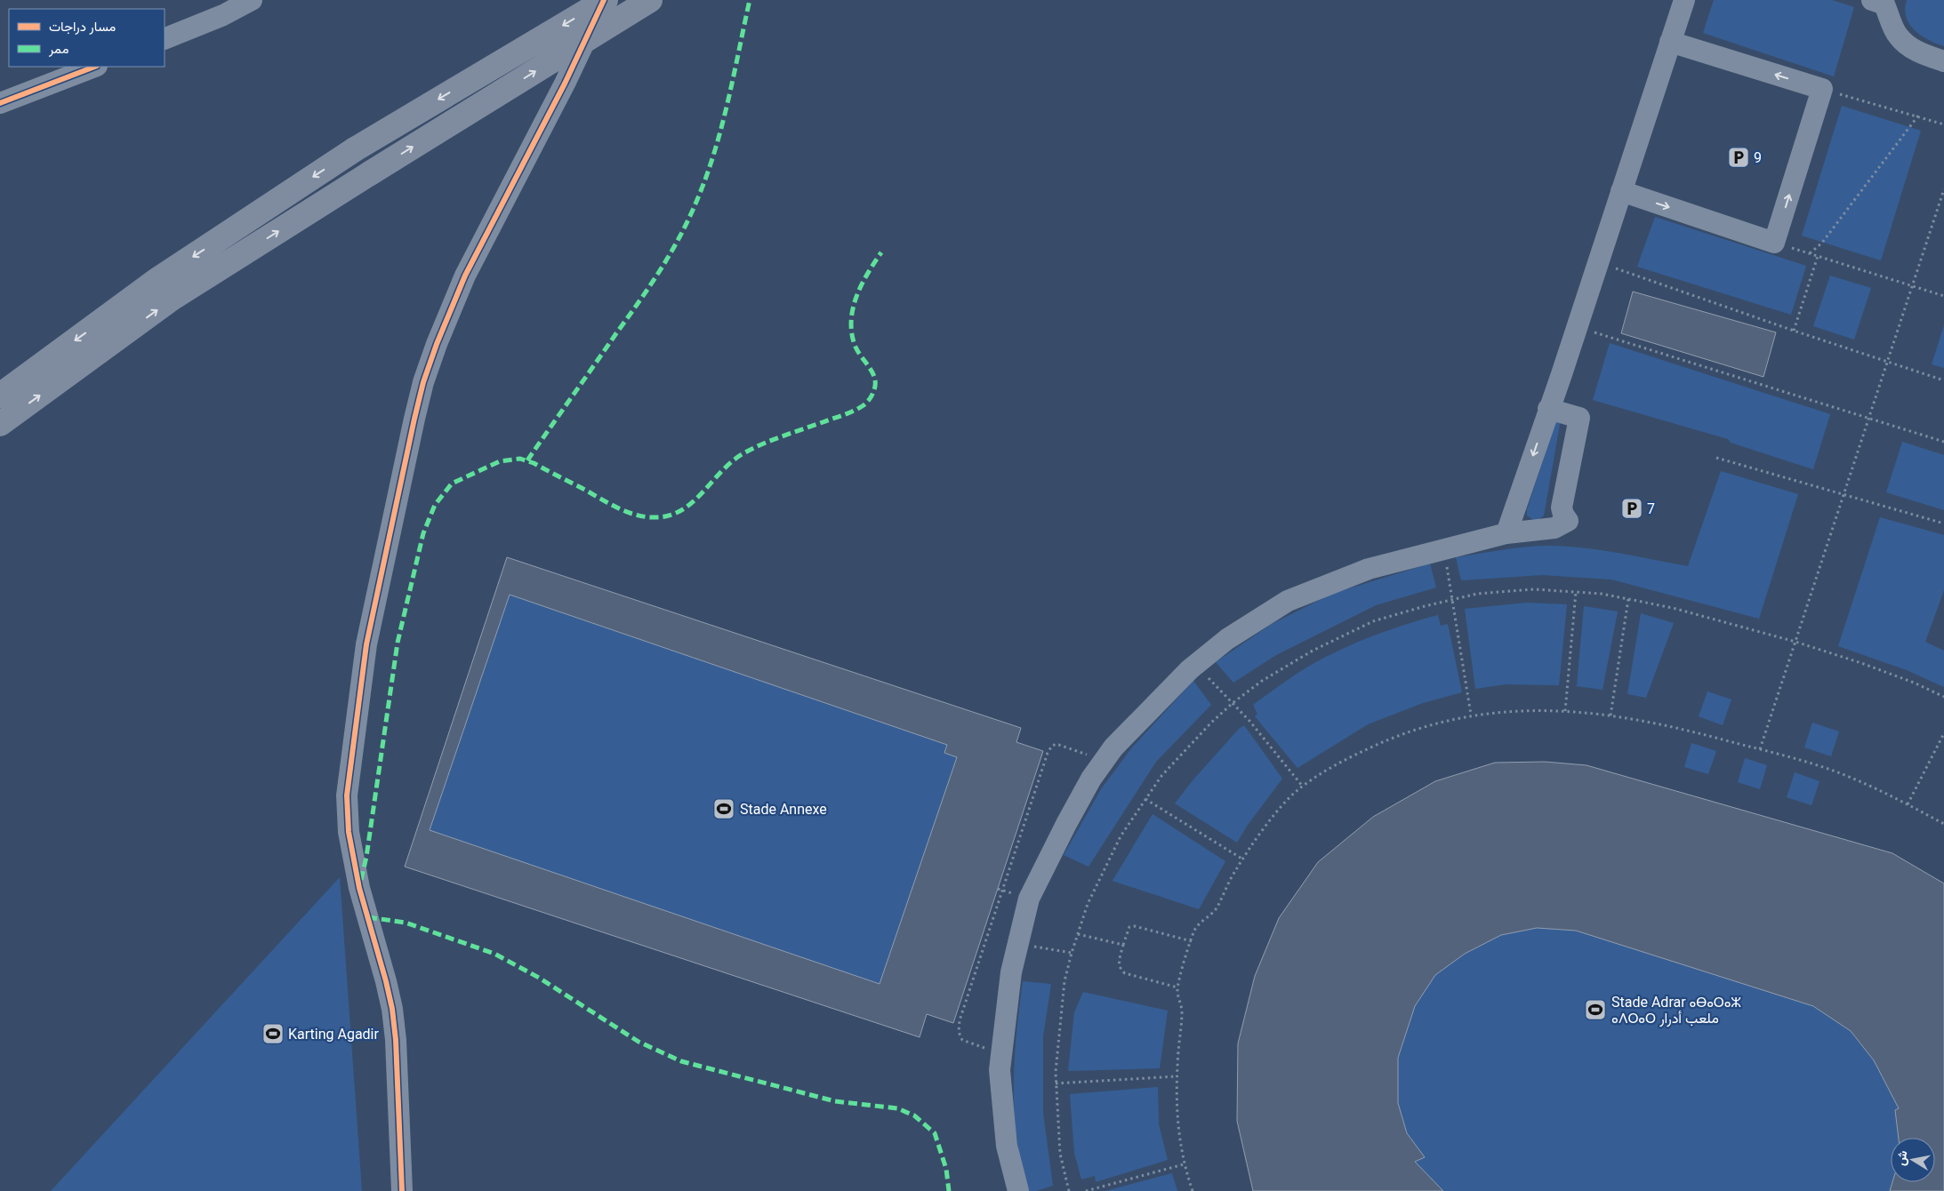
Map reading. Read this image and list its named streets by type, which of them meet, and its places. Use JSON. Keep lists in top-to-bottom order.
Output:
{
  "places": {
    "parking": ["9", "7"],
    "sports": ["Stade Annexe", "Stade Adrar ⴰⴱⴰⵔⴰⵣ ⴰⴷⵔⴰⵔ ملعب أدرار", "Karting Agadir"]
  },
  "legend": ["مسار دراجات", "ممر"],
  "north": "left"
}
